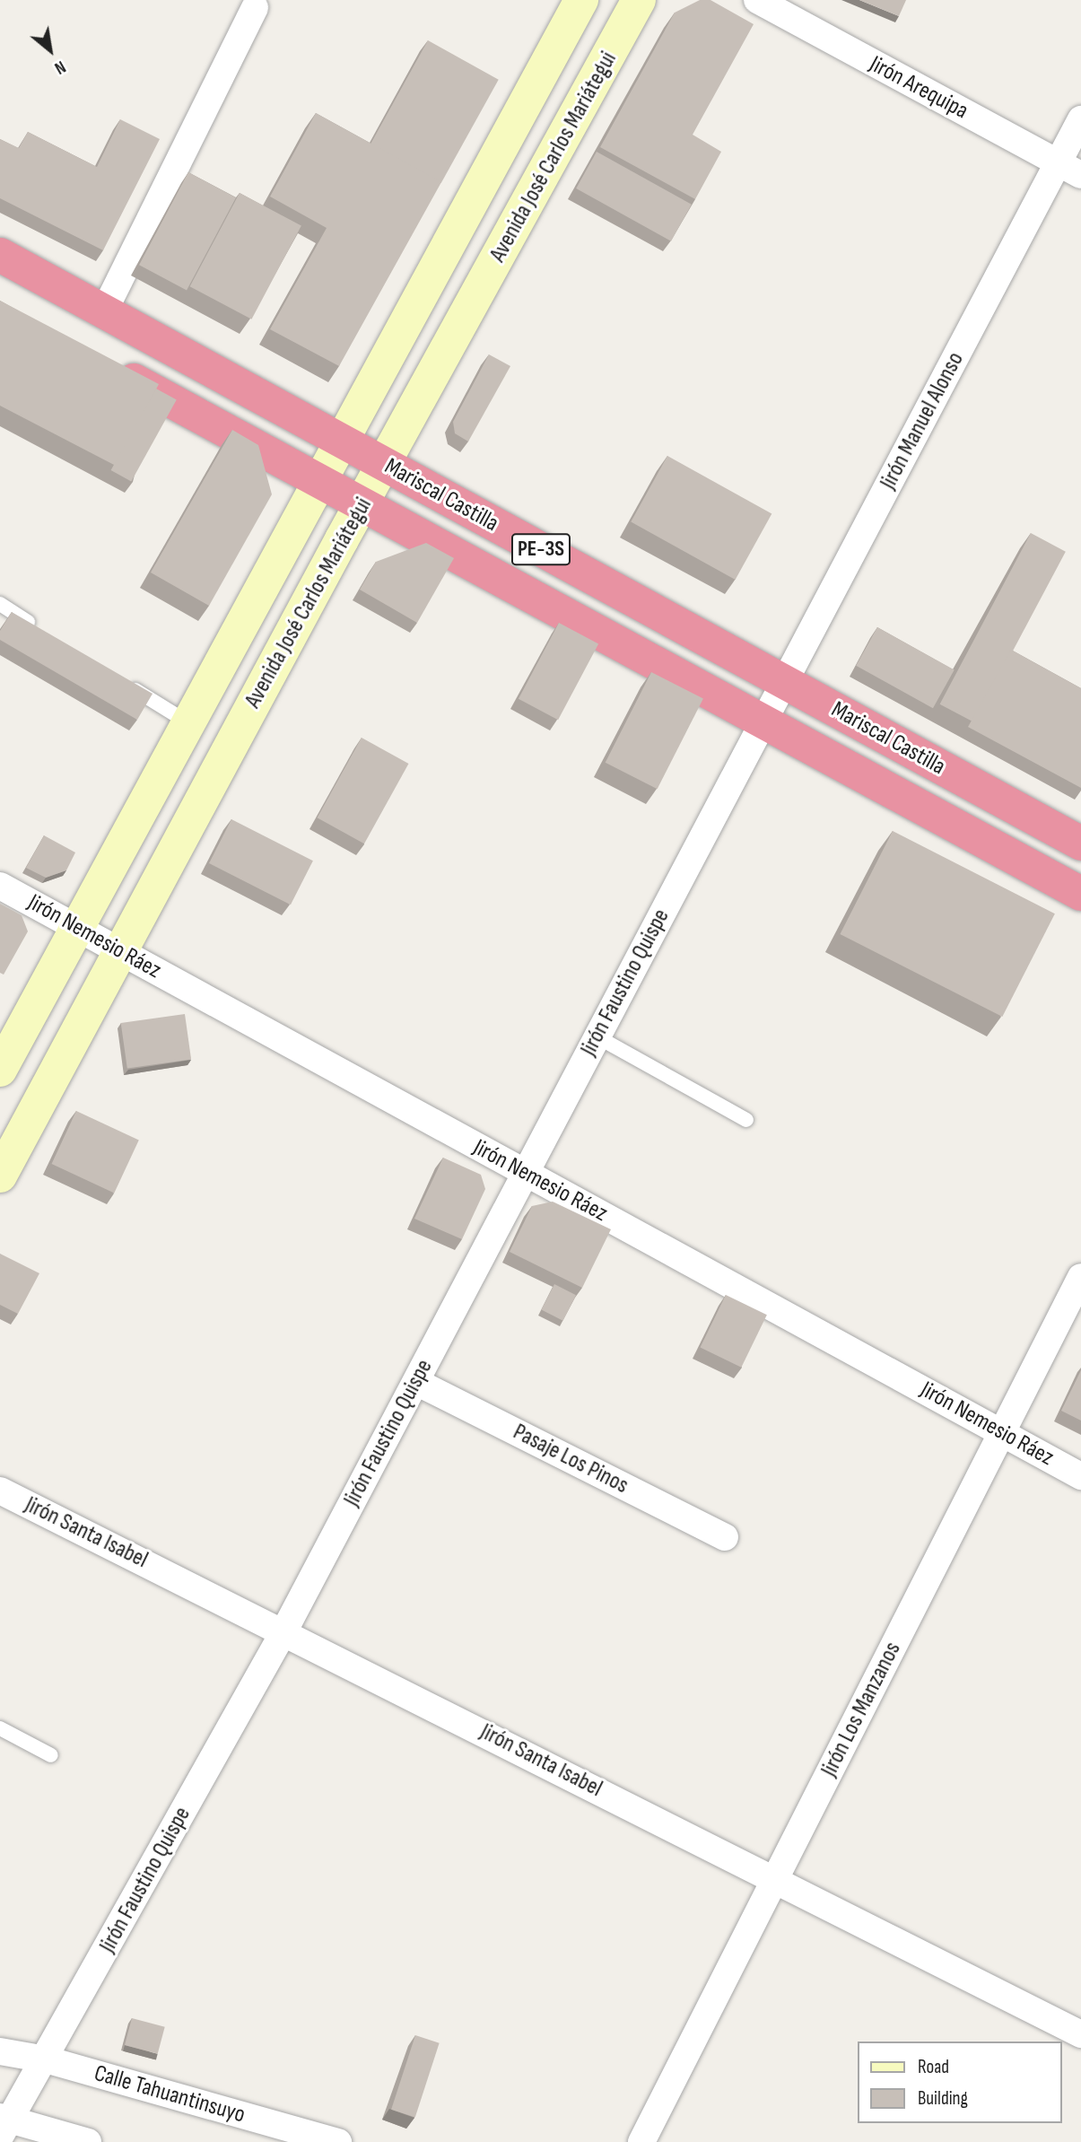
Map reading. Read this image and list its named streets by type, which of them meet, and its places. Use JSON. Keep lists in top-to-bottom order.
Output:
{
  "streets": {
    "highway": ["Mariscal Castilla", "PE-3S"],
    "main road": ["Avenida José Carlos Mariátegui"],
    "street": [
      "Jirón Arequipa",
      "Jirón Manuel Alonso",
      "Jirón Nemesio Ráez",
      "Jirón Faustino Quispe",
      "Pasaje Los Pinos",
      "Jirón Santa Isabel",
      "Jirón Los Manzanos",
      "Calle Tahuantinsuyo"
    ]
  },
  "crossings": [
    ["Jirón Arequipa", "Jirón Manuel Alonso"],
    ["Avenida José Carlos Mariátegui", "Mariscal Castilla"],
    ["Avenida José Carlos Mariátegui", "Jirón Nemesio Ráez"],
    ["Jirón Manuel Alonso", "Mariscal Castilla"],
    ["Jirón Manuel Alonso", "Jirón Faustino Quispe"],
    ["Mariscal Castilla", "Jirón Faustino Quispe"],
    ["Jirón Nemesio Ráez", "Jirón Faustino Quispe"],
    ["Jirón Nemesio Ráez", "Jirón Los Manzanos"],
    ["Jirón Faustino Quispe", "Pasaje Los Pinos"],
    ["Jirón Faustino Quispe", "Jirón Santa Isabel"],
    ["Jirón Faustino Quispe", "Calle Tahuantinsuyo"],
    ["Jirón Santa Isabel", "Jirón Los Manzanos"]
  ],
  "legend": ["Road", "Building"],
  "north": "bottom right"
}
